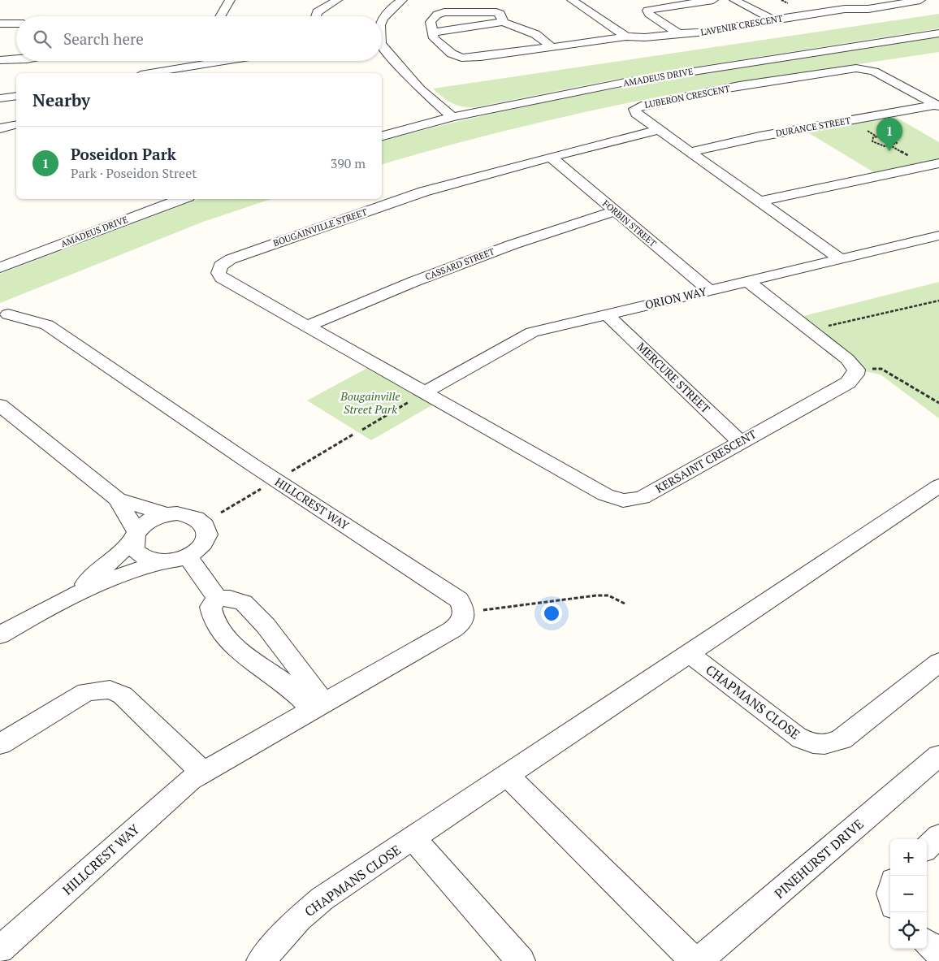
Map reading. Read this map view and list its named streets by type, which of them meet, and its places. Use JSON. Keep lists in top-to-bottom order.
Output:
{
  "streets": {
    "street": [
      "L'AVENIR CRESCENT",
      "AMADEUS DRIVE",
      "LUBERON CRESCENT",
      "DURANCE STREET",
      "FORBIN STREET",
      "BOUGAINVILLE STREET",
      "CASSARD STREET",
      "ORION WAY",
      "MERCURE STREET",
      "KERSAINT CRESCENT",
      "HILLCREST WAY",
      "CHAPMANS CLOSE",
      "PINEHURST DRIVE"
    ]
  },
  "crossings": [
    ["LUBERON CRESCENT", "DURANCE STREET"],
    ["LUBERON CRESCENT", "BOUGAINVILLE STREET"],
    ["LUBERON CRESCENT", "ORION WAY"],
    ["FORBIN STREET", "BOUGAINVILLE STREET"],
    ["FORBIN STREET", "CASSARD STREET"],
    ["FORBIN STREET", "ORION WAY"],
    ["BOUGAINVILLE STREET", "CASSARD STREET"],
    ["BOUGAINVILLE STREET", "ORION WAY"],
    ["BOUGAINVILLE STREET", "KERSAINT CRESCENT"],
    ["ORION WAY", "MERCURE STREET"],
    ["ORION WAY", "KERSAINT CRESCENT"],
    ["MERCURE STREET", "KERSAINT CRESCENT"]
  ],
  "parks": ["Bougainville Street Park"],
  "page": {
    "search": "Search here",
    "heading": "Nearby",
    "pins": "1",
    "list": [
      {
        "mark": "1",
        "name": "Poseidon Park",
        "note": "Park · Poseidon Street",
        "value": "390 m"
      }
    ],
    "map_buttons": ["+", "−"]
  }
}
